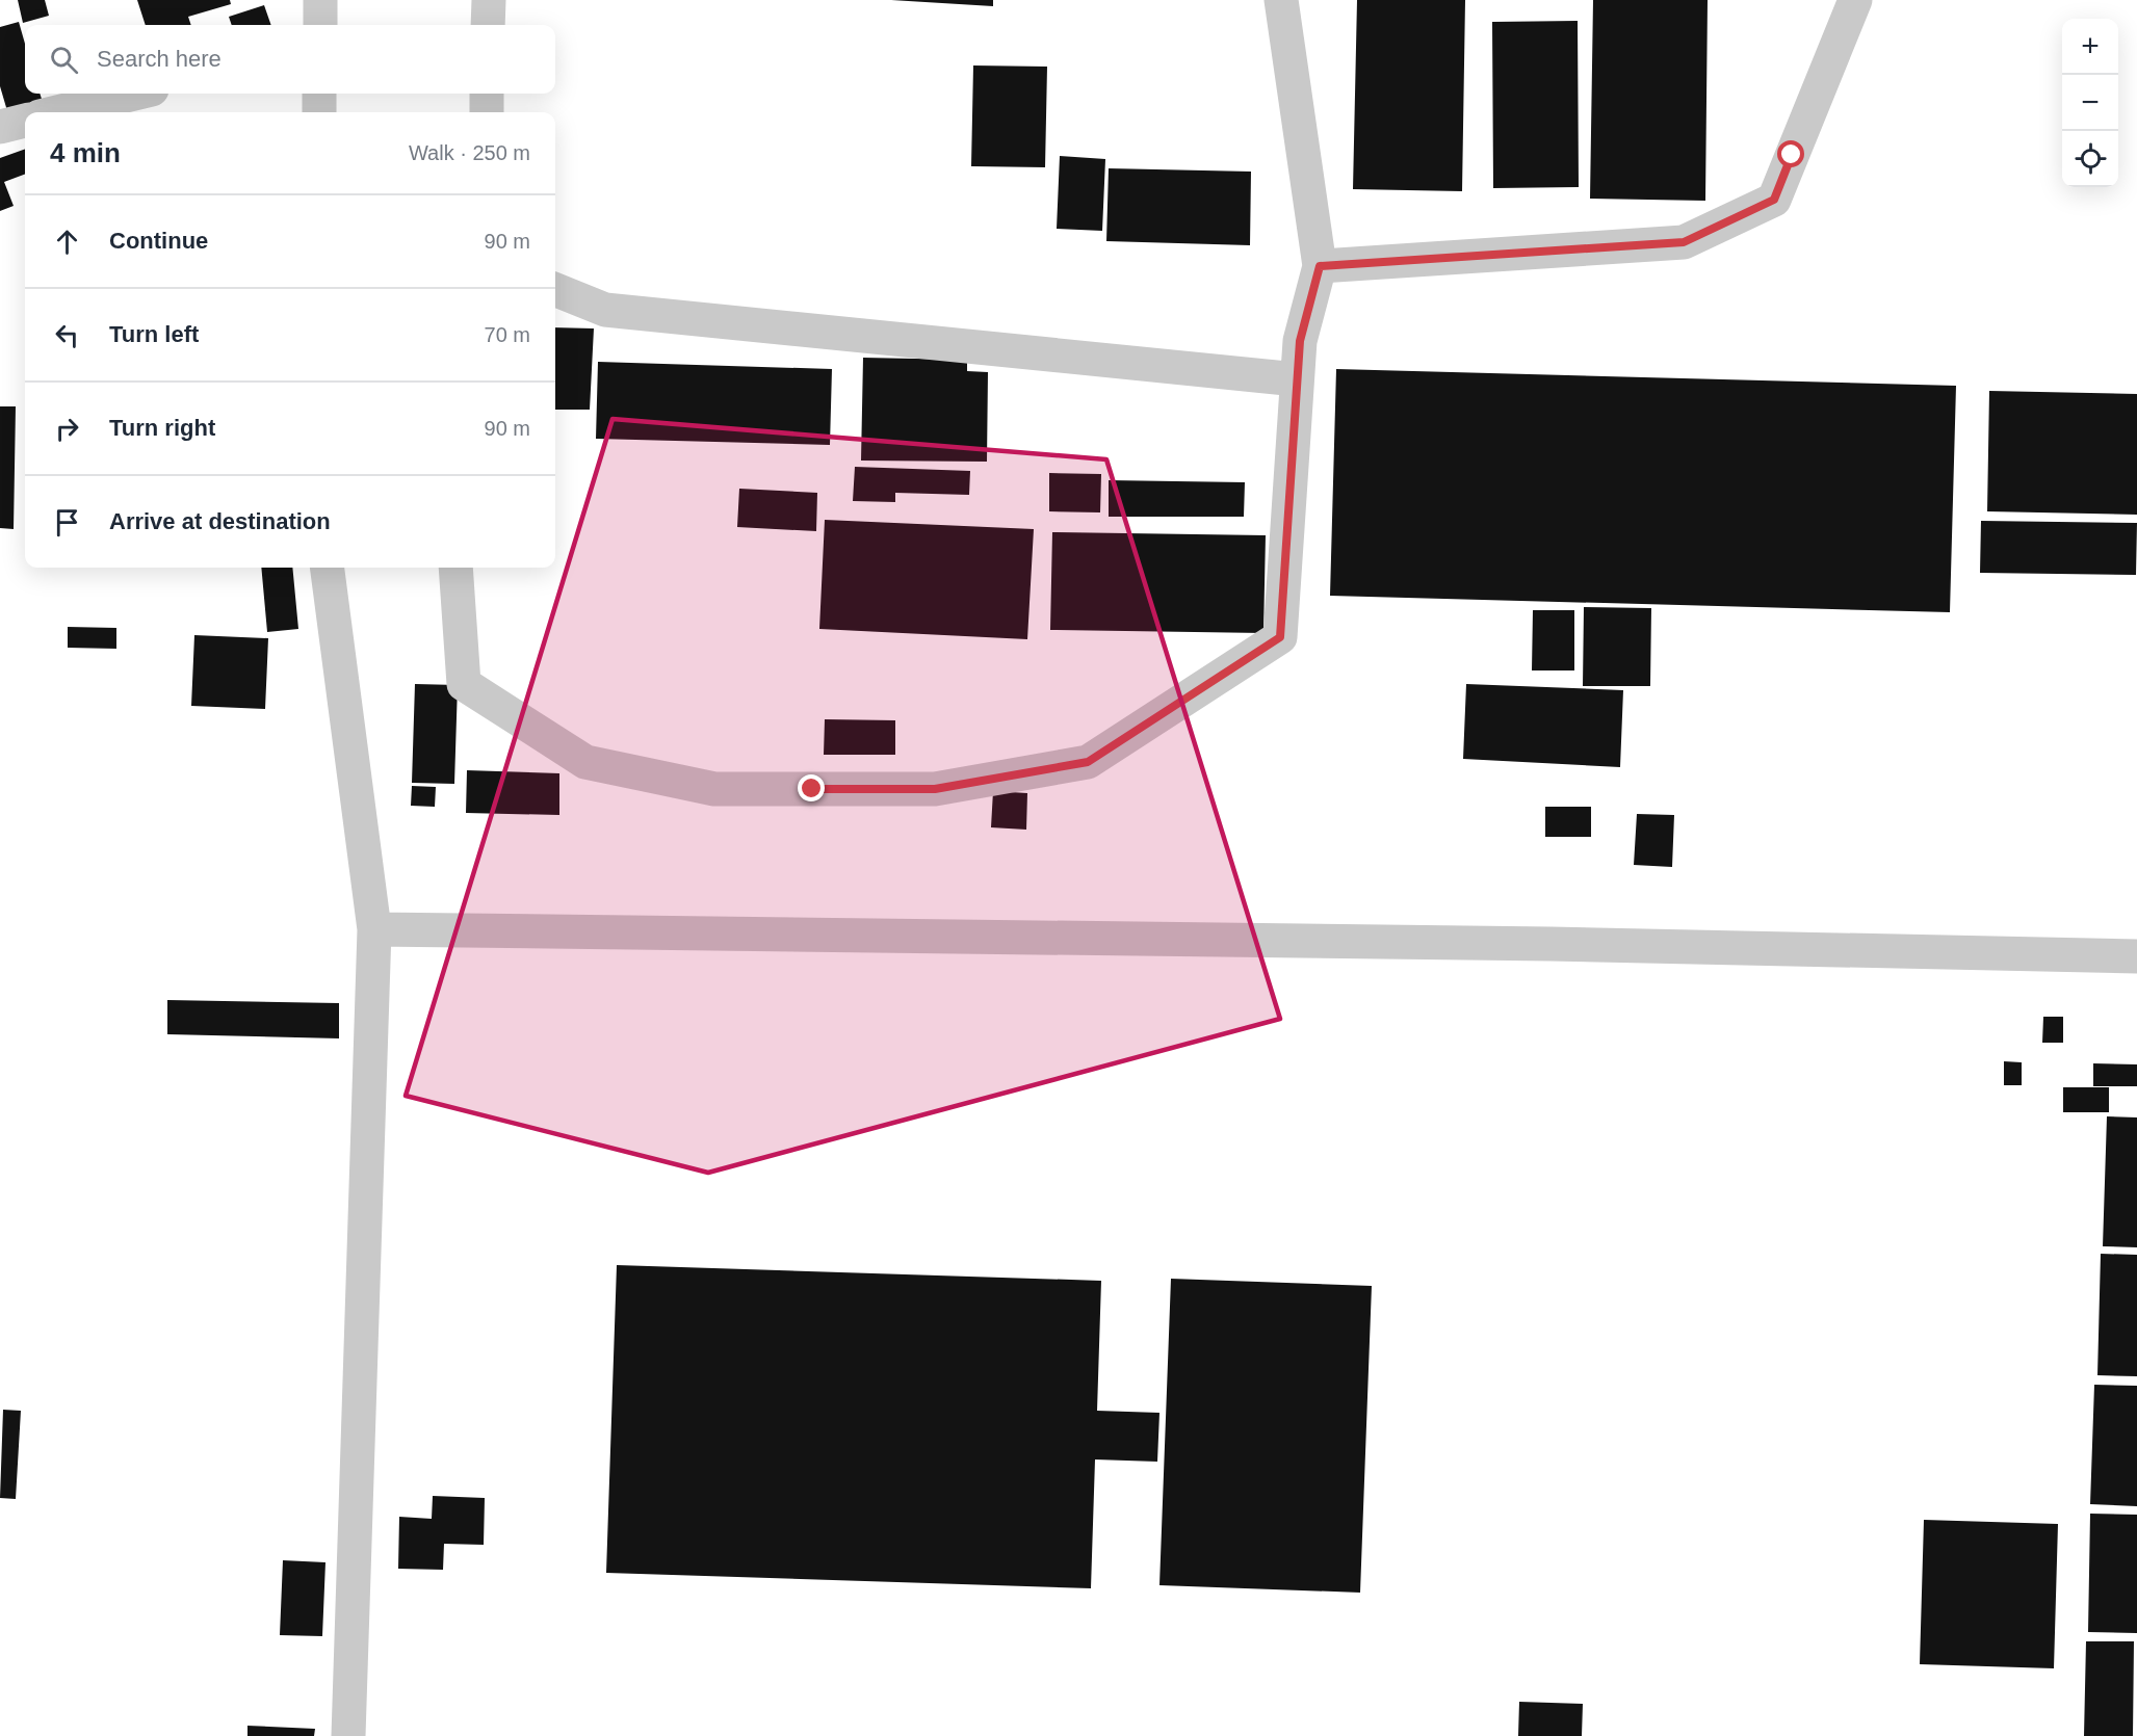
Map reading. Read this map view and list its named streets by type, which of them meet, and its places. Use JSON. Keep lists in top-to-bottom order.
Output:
{
  "page": {
    "map_buttons": ["+", "−"],
    "search": "Search here",
    "heading": ["4 min", "Walk · 250 m"],
    "list": [
      ["Continue", "90 m"],
      ["Turn left", "70 m"],
      ["Turn right", "90 m"],
      "Arrive at destination"
    ]
  }
}
